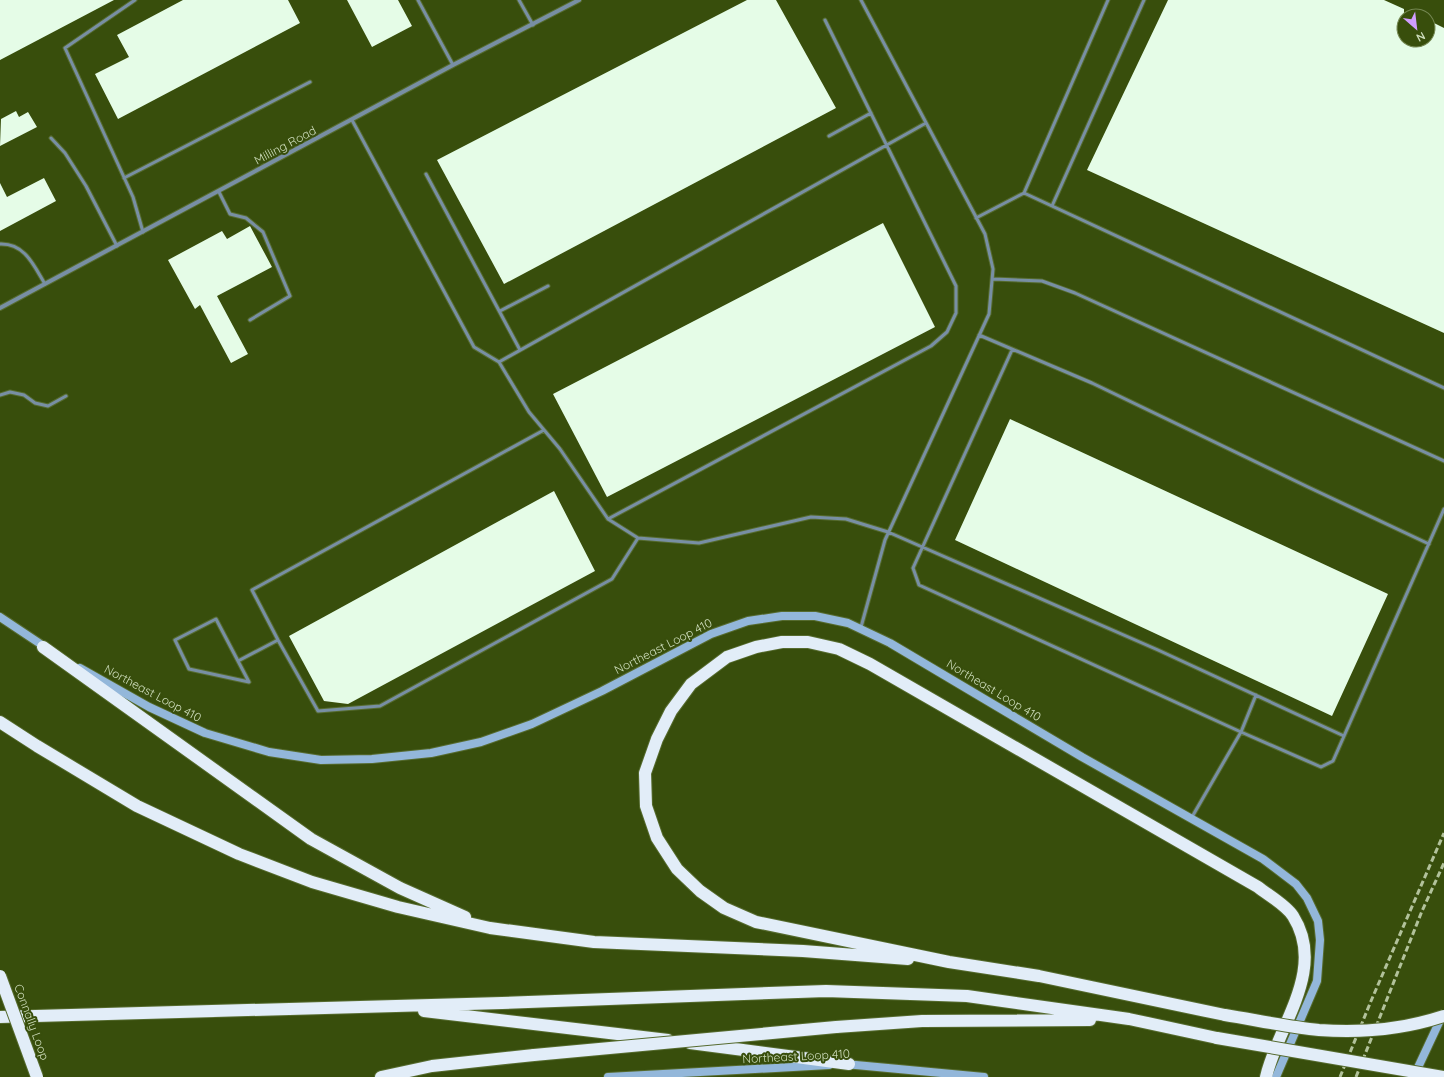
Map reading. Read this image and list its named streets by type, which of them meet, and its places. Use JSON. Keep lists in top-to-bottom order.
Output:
{
  "streets": {
    "highway": ["Connally Loop"],
    "main road": ["Northeast Loop 410"],
    "street": ["Milling Road"]
  },
  "north": "bottom right"
}
